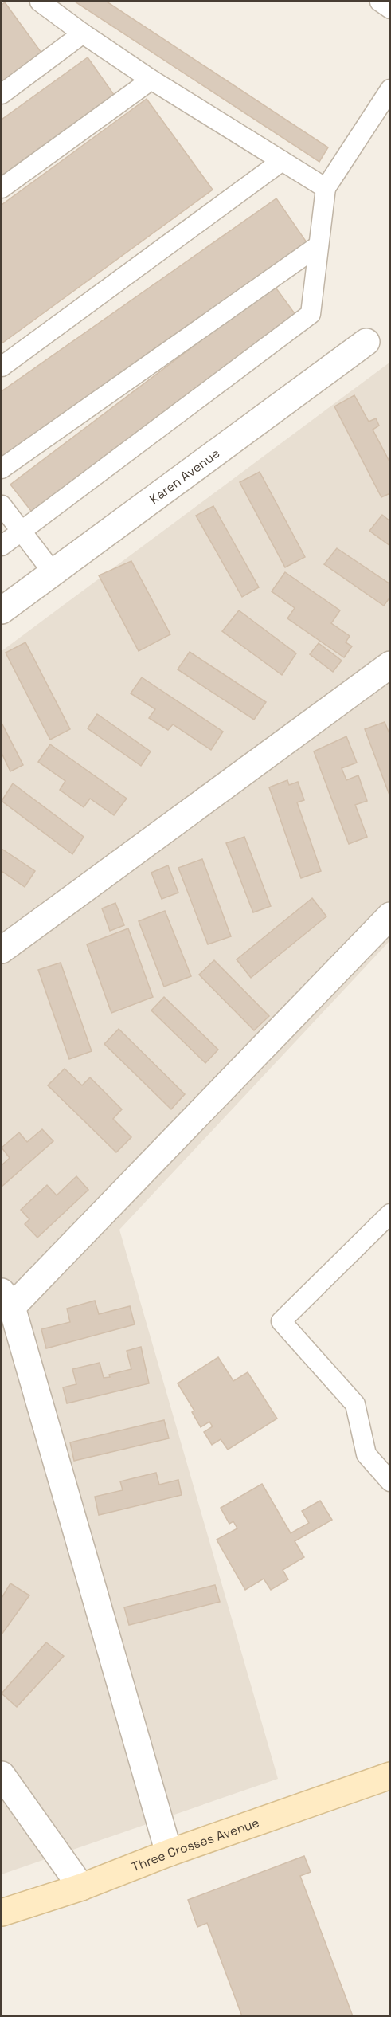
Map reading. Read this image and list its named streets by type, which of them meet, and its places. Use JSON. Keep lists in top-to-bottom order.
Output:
{
  "streets": {
    "street": ["Karen Avenue", "Three Crosses Avenue"]
  }
}
